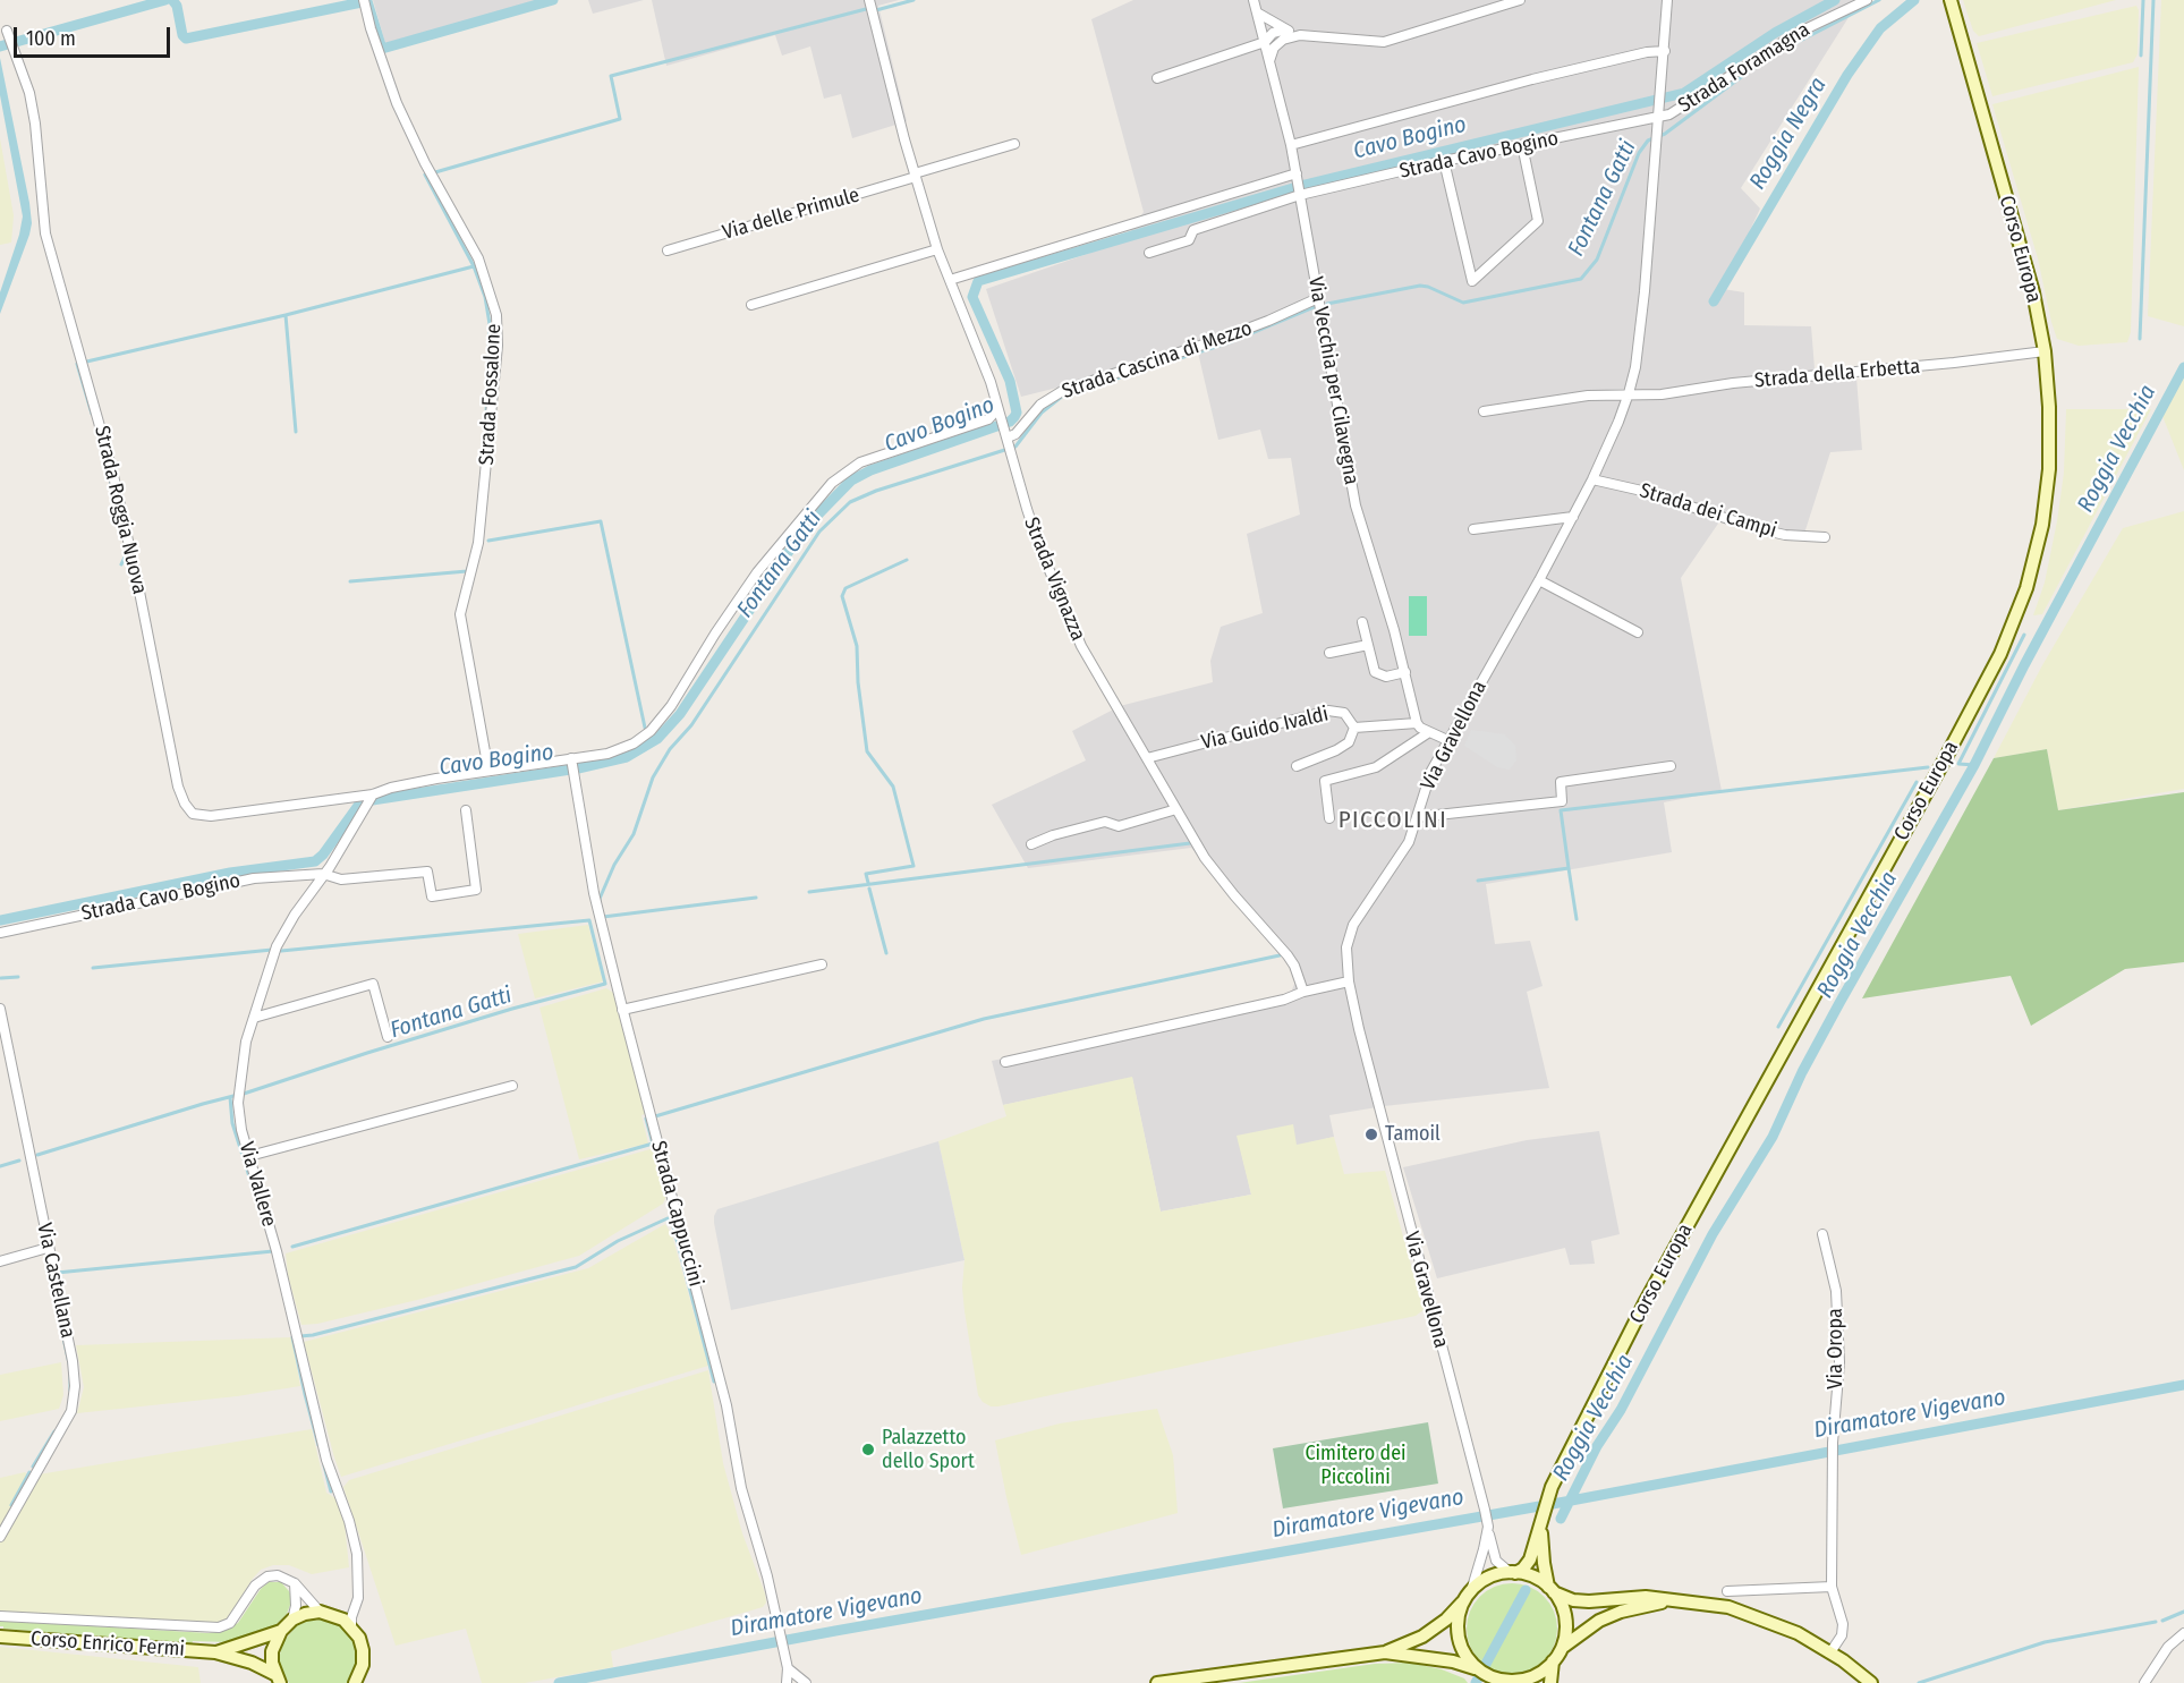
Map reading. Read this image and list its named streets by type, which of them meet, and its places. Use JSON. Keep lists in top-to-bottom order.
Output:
{
  "streets": {
    "main road": ["Corso Europa", "Corso Enrico Fermi"],
    "street": [
      "Strada Foramagna",
      "Strada Cavo Bogino",
      "Via delle Primule",
      "Strada Cascina di Mezzo",
      "Strada della Erbetta",
      "Via Vecchia per Cilavegna",
      "Strada Fossalone",
      "Strada Roggia Nuova",
      "Strada dei Campi",
      "Strada Vignazza",
      "Via Guido Ivaldi",
      "Via Gravellona",
      "Via Vallere",
      "Strada Cappuccini",
      "Via Castellana",
      "Via Oropa"
    ]
  },
  "crossings": [
    ["Strada Foramagna", "Strada Cavo Bogino"],
    ["Strada Foramagna", "Via Gravellona"],
    ["Strada Cavo Bogino", "Via Vecchia per Cilavegna"],
    ["Strada Cavo Bogino", "Via Gravellona"],
    ["Strada Cavo Bogino", "Via Vallere"],
    ["Via delle Primule", "Strada Vignazza"],
    ["Corso Europa", "Strada della Erbetta"],
    ["Corso Europa", "Via Gravellona"],
    ["Strada Cascina di Mezzo", "Via Vecchia per Cilavegna"],
    ["Strada Cascina di Mezzo", "Strada Vignazza"],
    ["Strada della Erbetta", "Via Gravellona"],
    ["Via Vecchia per Cilavegna", "Via Guido Ivaldi"],
    ["Strada Roggia Nuova", "Via Vallere"],
    ["Strada dei Campi", "Via Gravellona"],
    ["Strada Vignazza", "Via Guido Ivaldi"]
  ],
  "districts": ["PICCOLINI"],
  "water": [
    "Roggia Negra",
    "Cavo Bogino",
    "Fontana Gatti",
    "Roggia Vecchia",
    "Diramatore Vigevano"
  ],
  "parks": ["Cimitero dei Piccolini"],
  "places": ["Tamoil", "Palazzetto dello Sport"],
  "scale_bar": "100 m"
}
